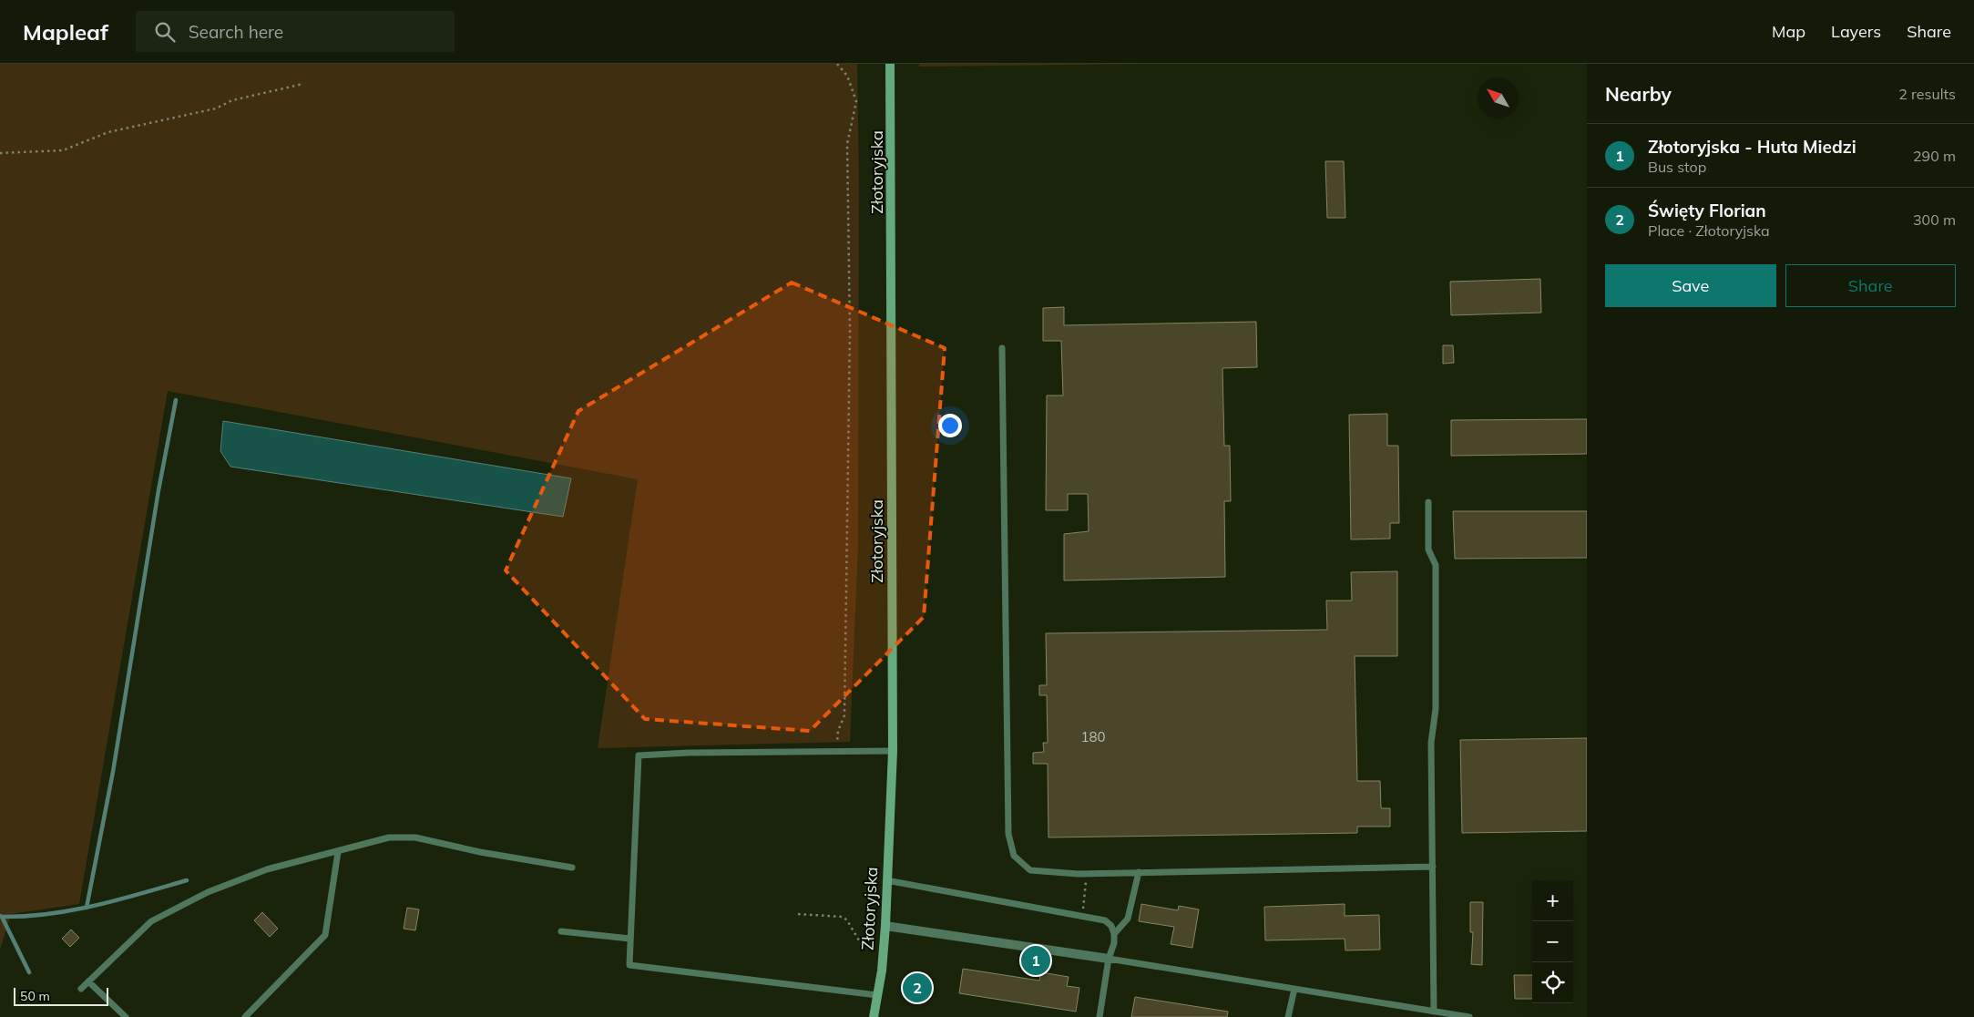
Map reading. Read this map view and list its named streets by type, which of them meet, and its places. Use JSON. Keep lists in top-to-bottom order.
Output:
{
  "streets": {
    "main road": ["Złotoryjska"]
  },
  "house_numbers": ["180"],
  "scale_bar": "50 m",
  "north": "top left",
  "page": {
    "header": "Mapleaf",
    "search": "Search here",
    "nav": ["Map", "Layers", "Share"],
    "heading": ["Nearby", "2 results"],
    "list": [
      {
        "mark": "1",
        "name": "Złotoryjska - Huta Miedzi",
        "note": "Bus stop",
        "value": "290 m"
      },
      {
        "mark": "2",
        "name": "Święty Florian",
        "note": "Place · Złotoryjska",
        "value": "300 m"
      }
    ],
    "buttons": ["Save", "Share"],
    "map_buttons": ["+", "−"],
    "pins": ["1", "2"],
    "scale": "50 m"
  }
}
